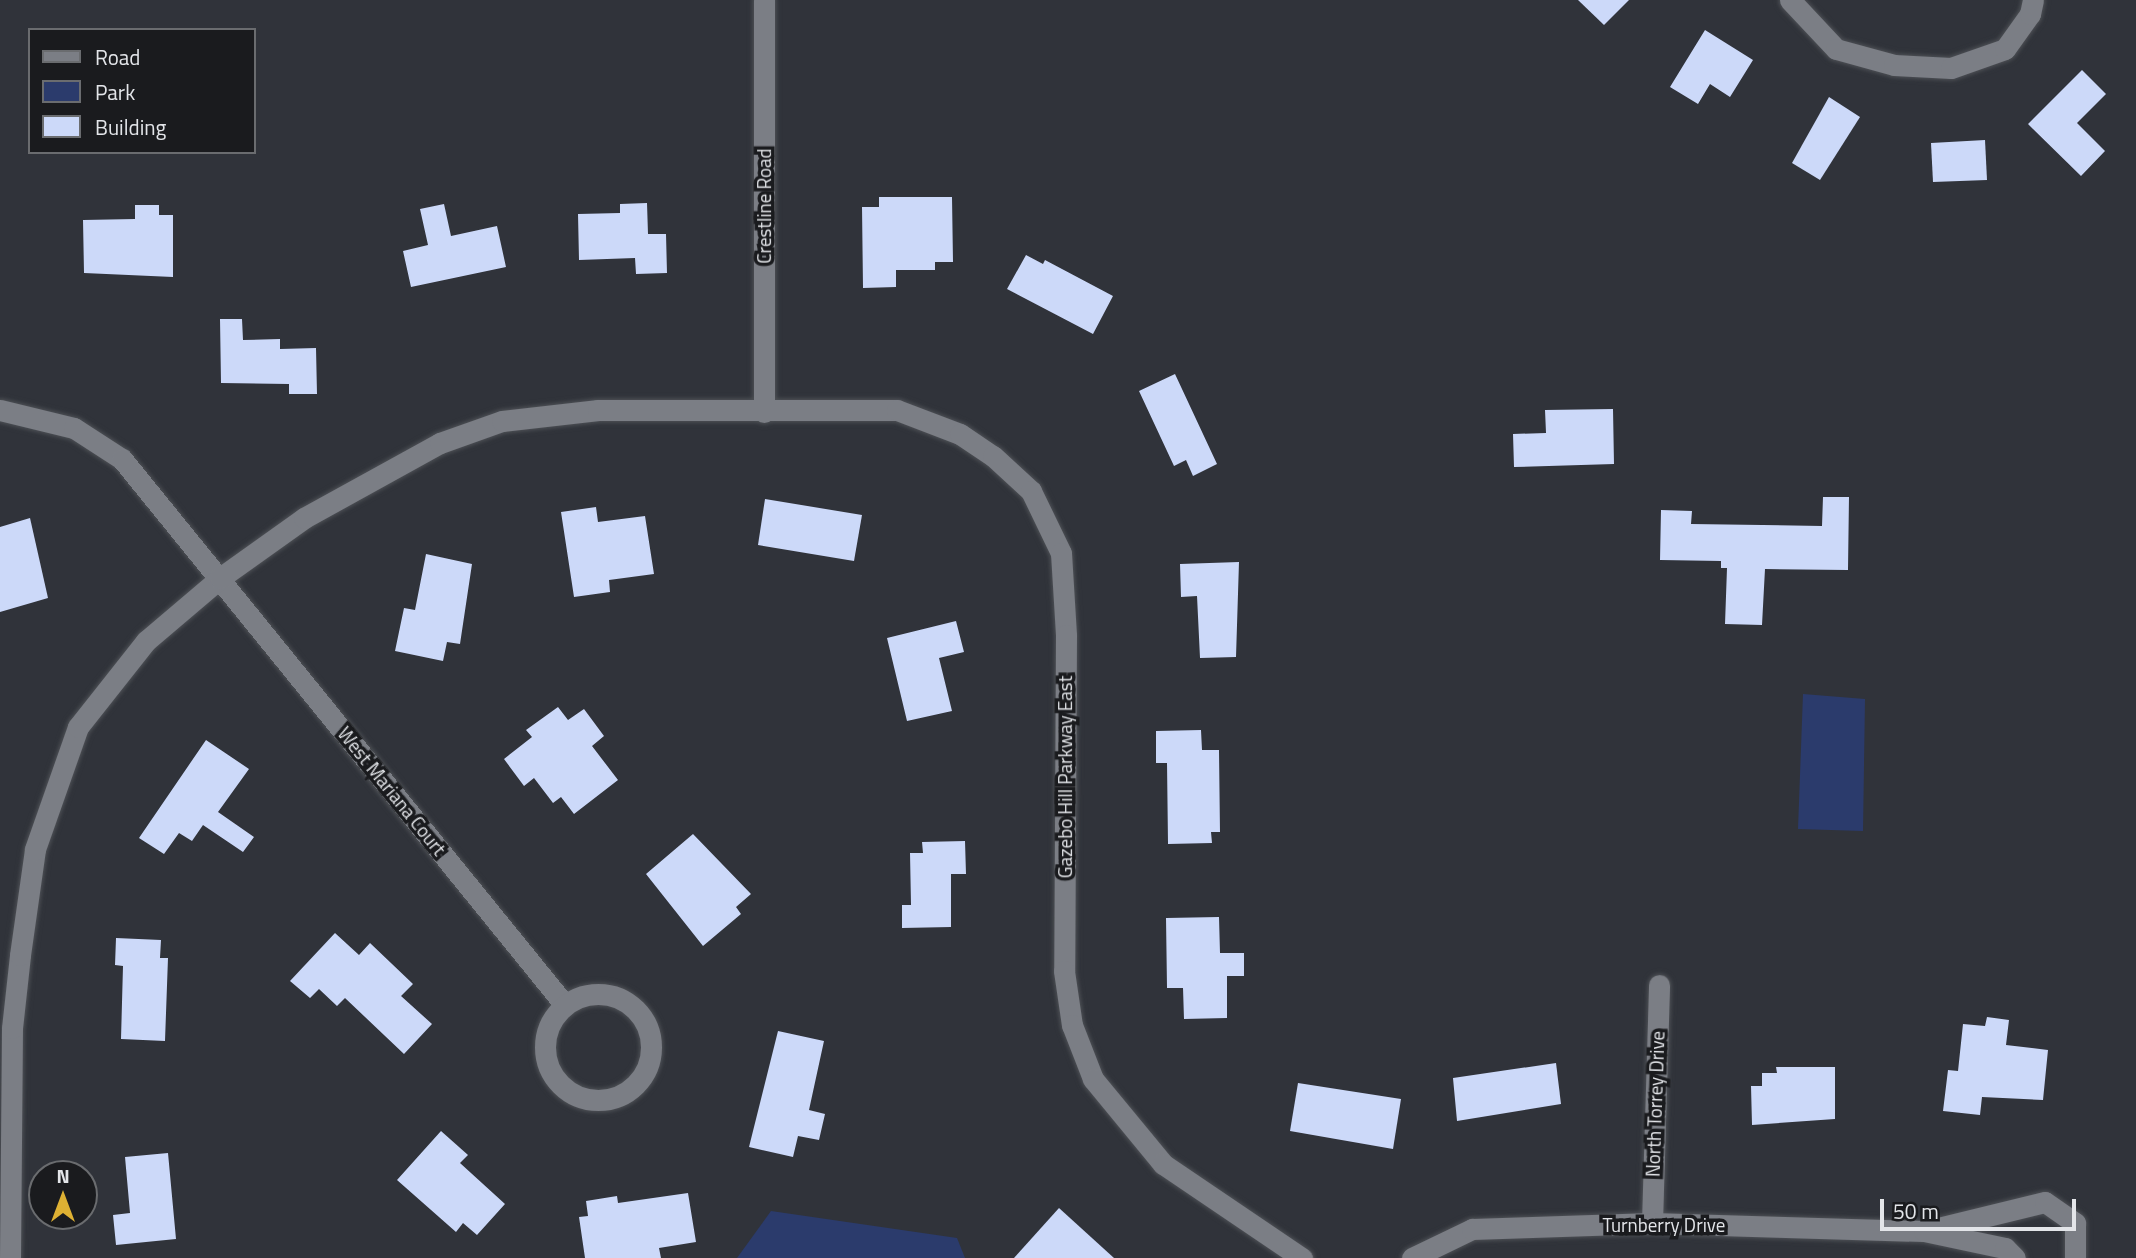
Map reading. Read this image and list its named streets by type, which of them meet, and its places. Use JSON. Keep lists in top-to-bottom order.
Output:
{
  "streets": {
    "street": [
      "Crestline Road",
      "Gazebo Hill Parkway East",
      "West Mariana Court",
      "North Torrey Drive",
      "Turnberry Drive"
    ]
  },
  "crossings": [
    ["Crestline Road", "Gazebo Hill Parkway East"],
    ["Gazebo Hill Parkway East", "West Mariana Court"],
    ["North Torrey Drive", "Turnberry Drive"]
  ],
  "legend": ["Road", "Park", "Building"],
  "scale_bar": "50 m",
  "north": "top"
}
